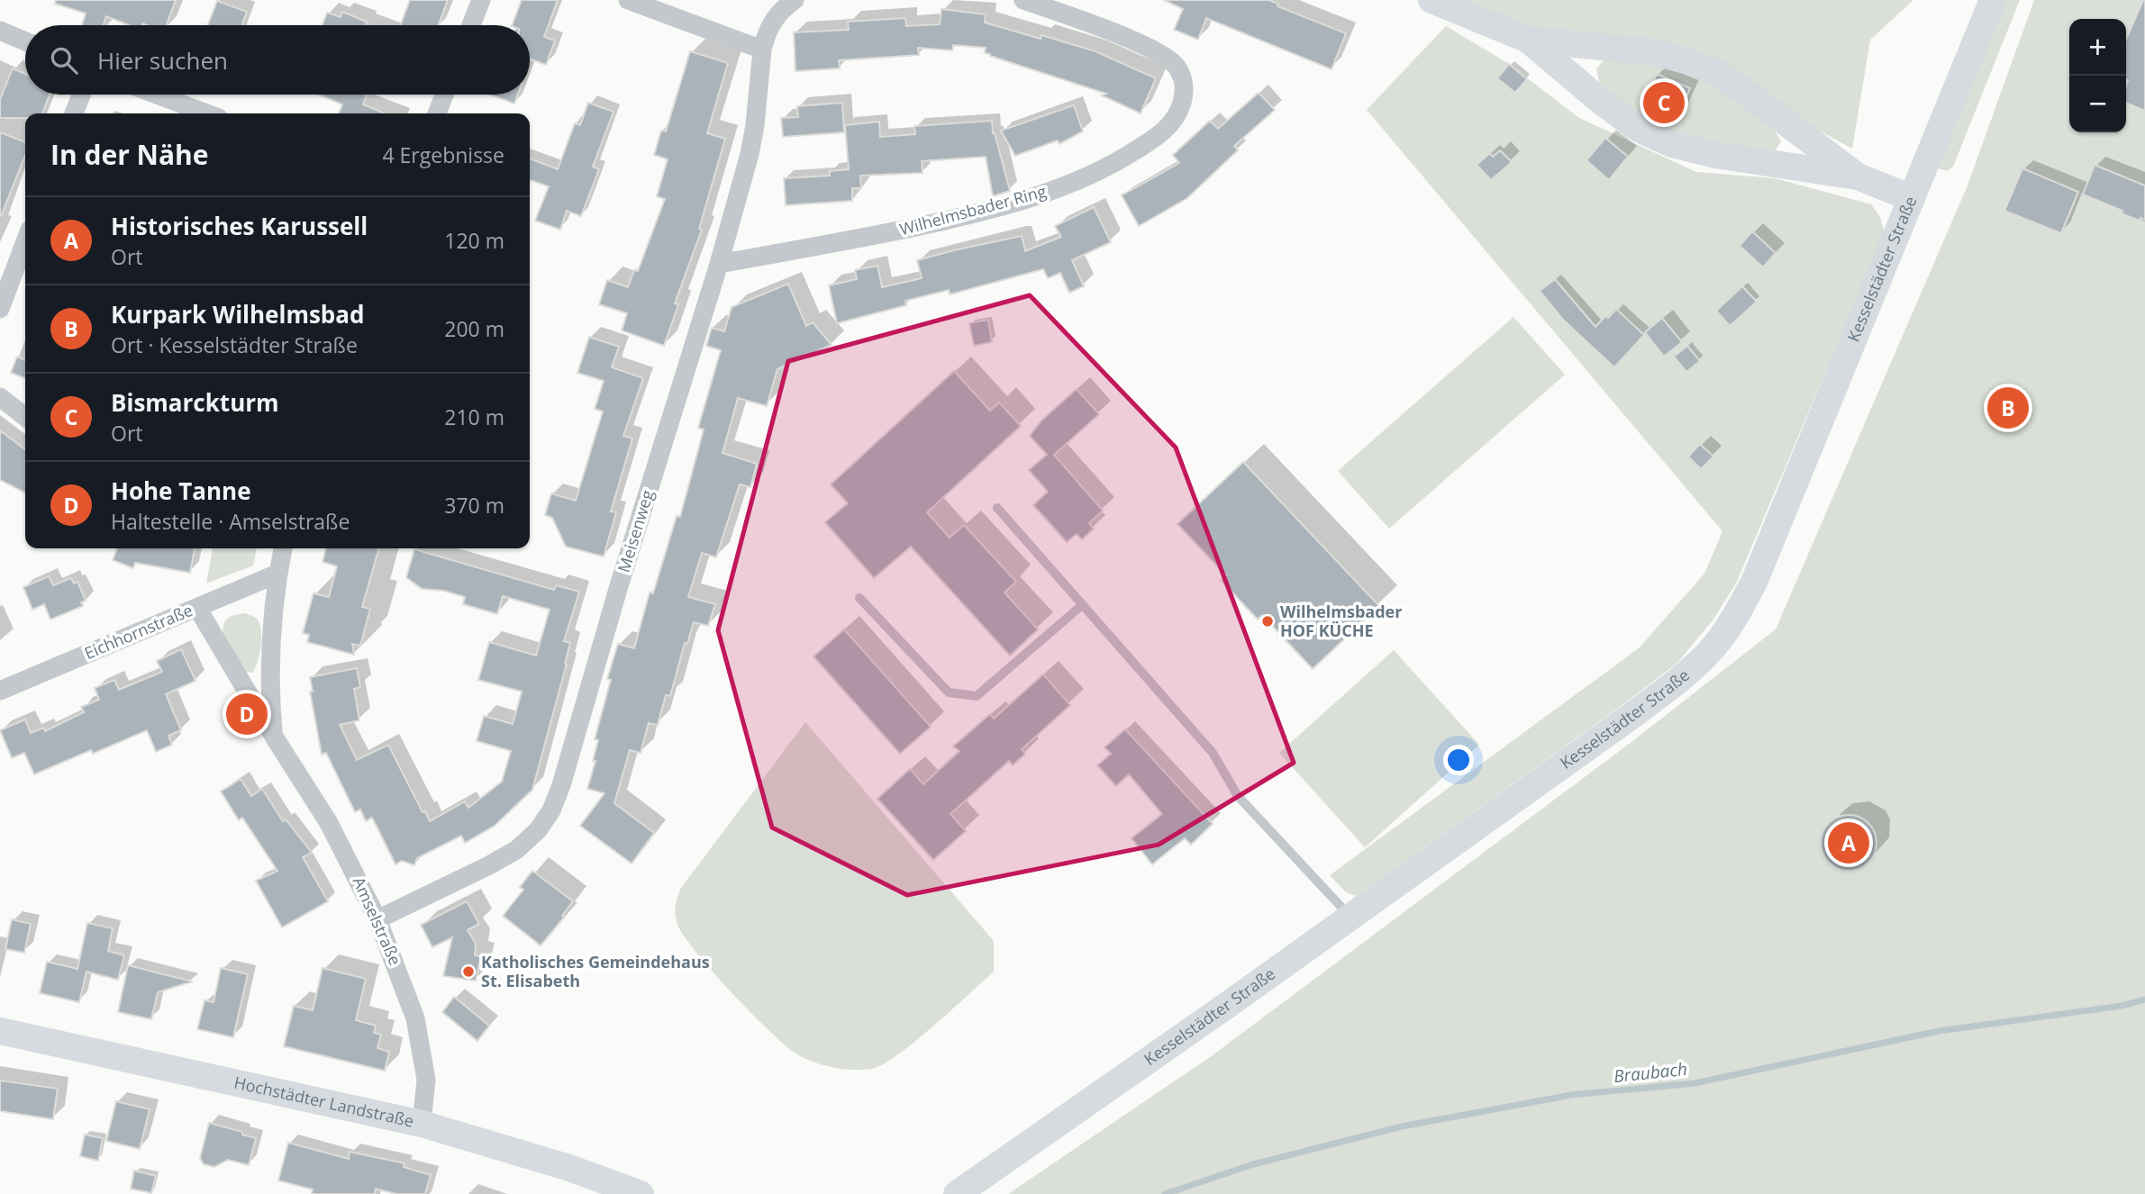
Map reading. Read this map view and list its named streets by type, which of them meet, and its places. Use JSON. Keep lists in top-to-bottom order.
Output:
{
  "streets": {
    "main road": ["Kesselstädter Straße", "Hochstädter Landstraße"],
    "street": [
      "Wilhelmsbader Ring",
      "Meisenweg",
      "Eichhornstraße",
      "Amselstraße"
    ]
  },
  "crossings": [
    ["Wilhelmsbader Ring", "Meisenweg"],
    ["Meisenweg", "Amselstraße"],
    ["Eichhornstraße", "Amselstraße"],
    ["Amselstraße", "Hochstädter Landstraße"]
  ],
  "water": ["Braubach"],
  "places": ["Wilhelmsbader HOF KÜCHE", "Katholisches Gemeindehaus St. Elisabeth"],
  "page": {
    "map_buttons": ["+", "−"],
    "search": "Hier suchen",
    "pins": [
      "C",
      "B",
      "D",
      "A"
    ],
    "heading": ["In der Nähe", "4 Ergebnisse"],
    "list": [
      {
        "mark": "A",
        "name": "Historisches Karussell",
        "note": "Ort",
        "value": "120 m"
      },
      {
        "mark": "B",
        "name": "Kurpark Wilhelmsbad",
        "note": "Ort · Kesselstädter Straße",
        "value": "200 m"
      },
      {
        "mark": "C",
        "name": "Bismarckturm",
        "note": "Ort",
        "value": "210 m"
      },
      {
        "mark": "D",
        "name": "Hohe Tanne",
        "note": "Haltestelle · Amselstraße",
        "value": "370 m"
      }
    ]
  }
}
